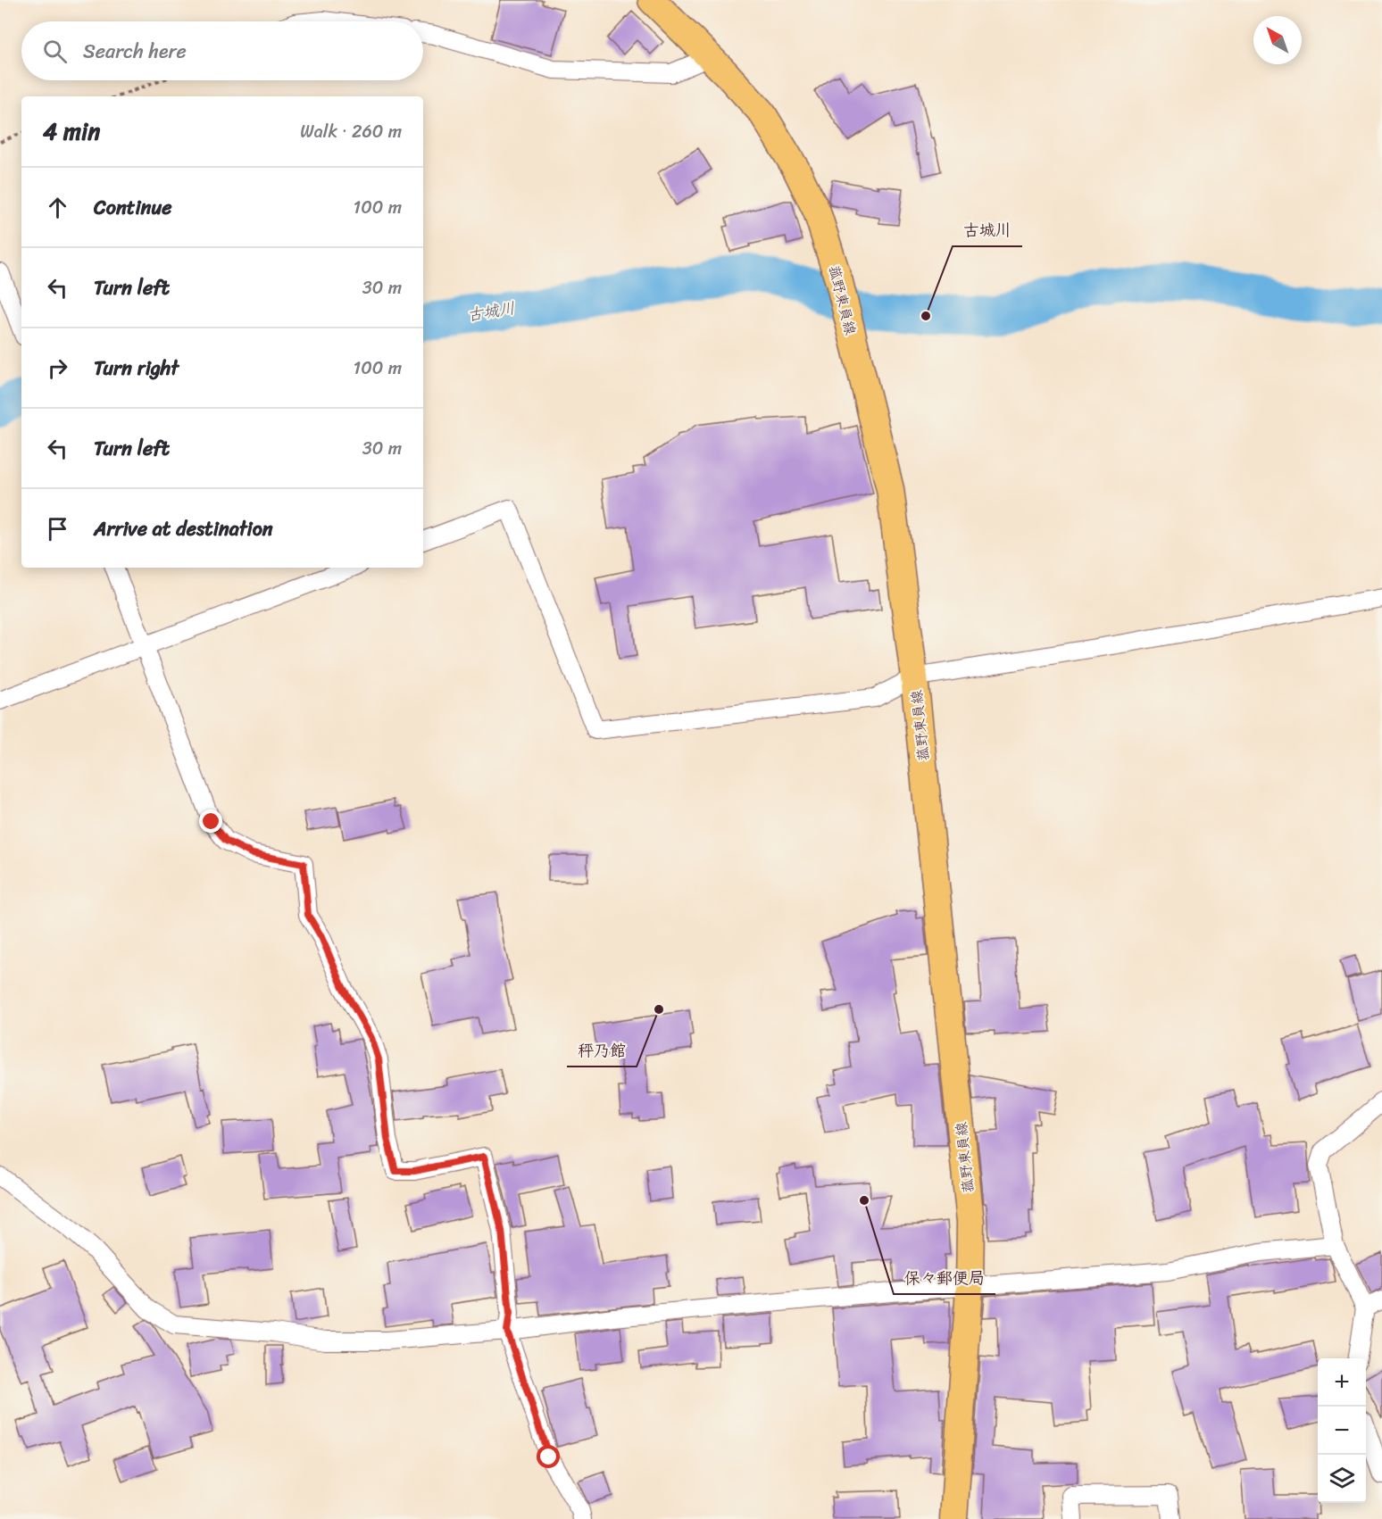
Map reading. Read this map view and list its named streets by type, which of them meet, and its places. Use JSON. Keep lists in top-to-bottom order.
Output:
{
  "streets": {
    "main road": ["菰野東員線"]
  },
  "water": ["古城川"],
  "places": ["古城川", "秤乃館", "保々郵便局"],
  "north": "top left",
  "page": {
    "search": "Search here",
    "heading": ["4 min", "Walk · 260 m"],
    "list": [
      ["Continue", "100 m"],
      ["Turn left", "30 m"],
      ["Turn right", "100 m"],
      ["Turn left", "30 m"],
      "Arrive at destination"
    ],
    "map_buttons": ["+", "−"]
  }
}
